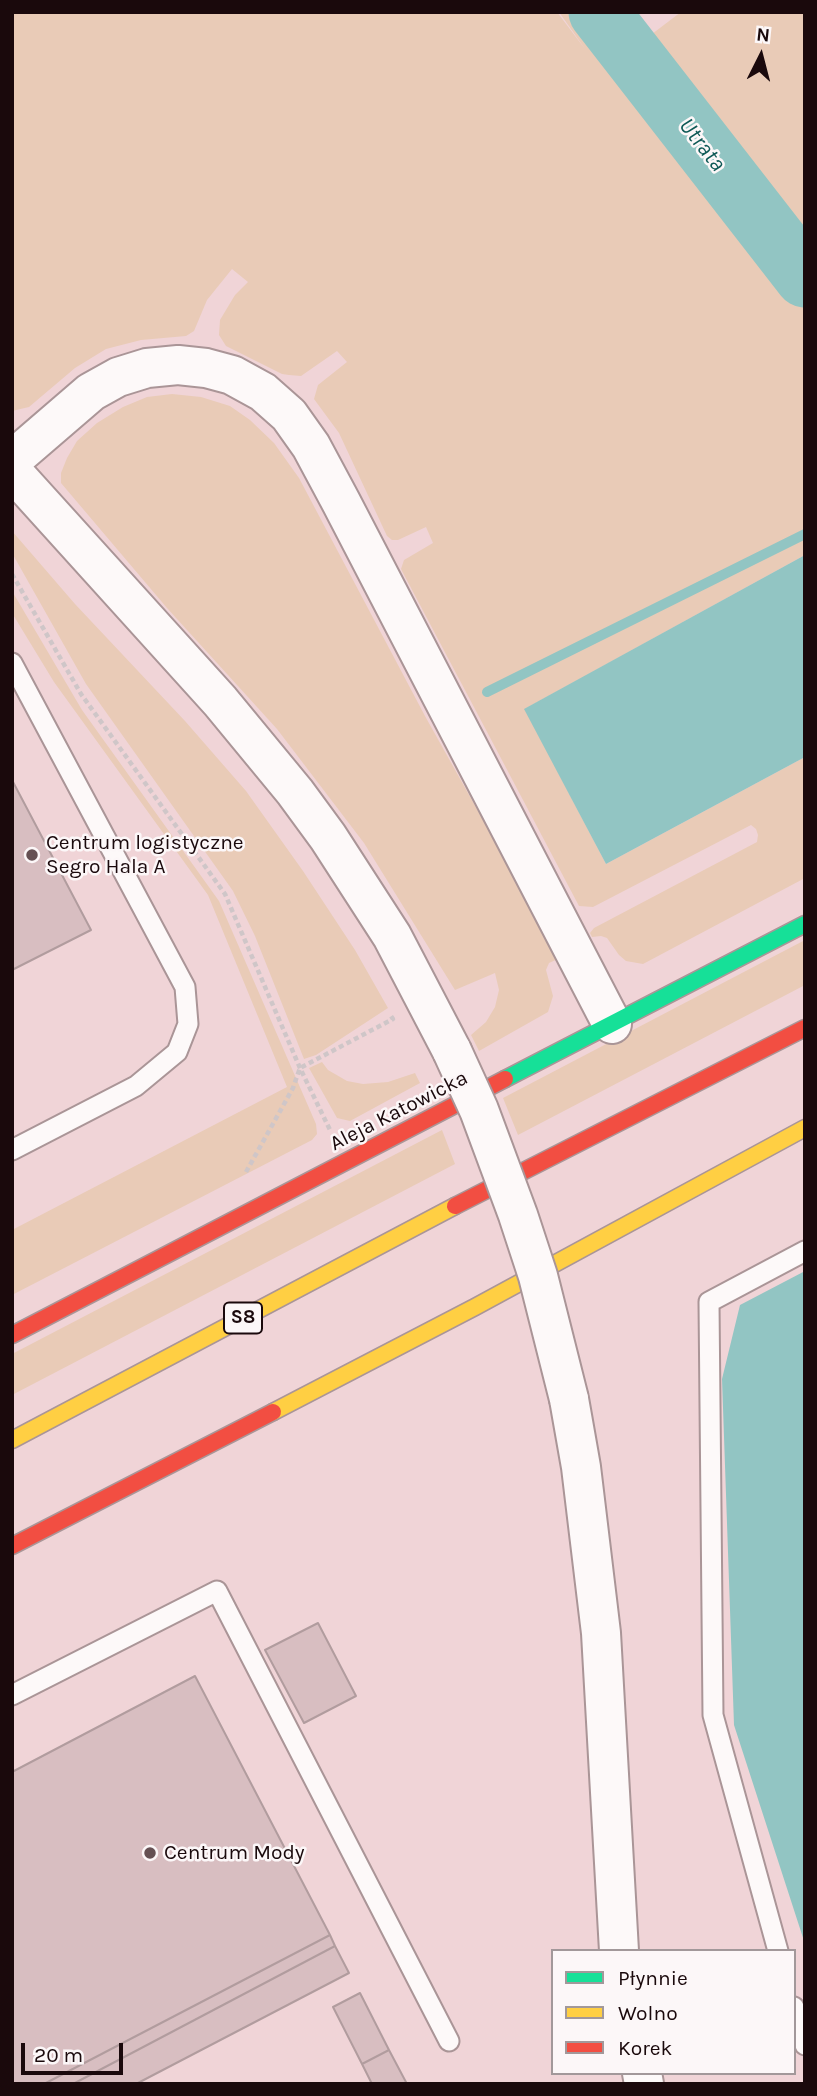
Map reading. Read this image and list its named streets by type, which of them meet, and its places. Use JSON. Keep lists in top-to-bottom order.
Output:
{
  "streets": {
    "main road": ["Aleja Katowicka", "S8"]
  },
  "water": ["Utrata"],
  "places": ["Centrum logistyczne Segro Hala A", "Centrum Mody"],
  "legend": ["Płynnie", "Wolno", "Korek"],
  "scale_bar": "20 m",
  "north": "top"
}
